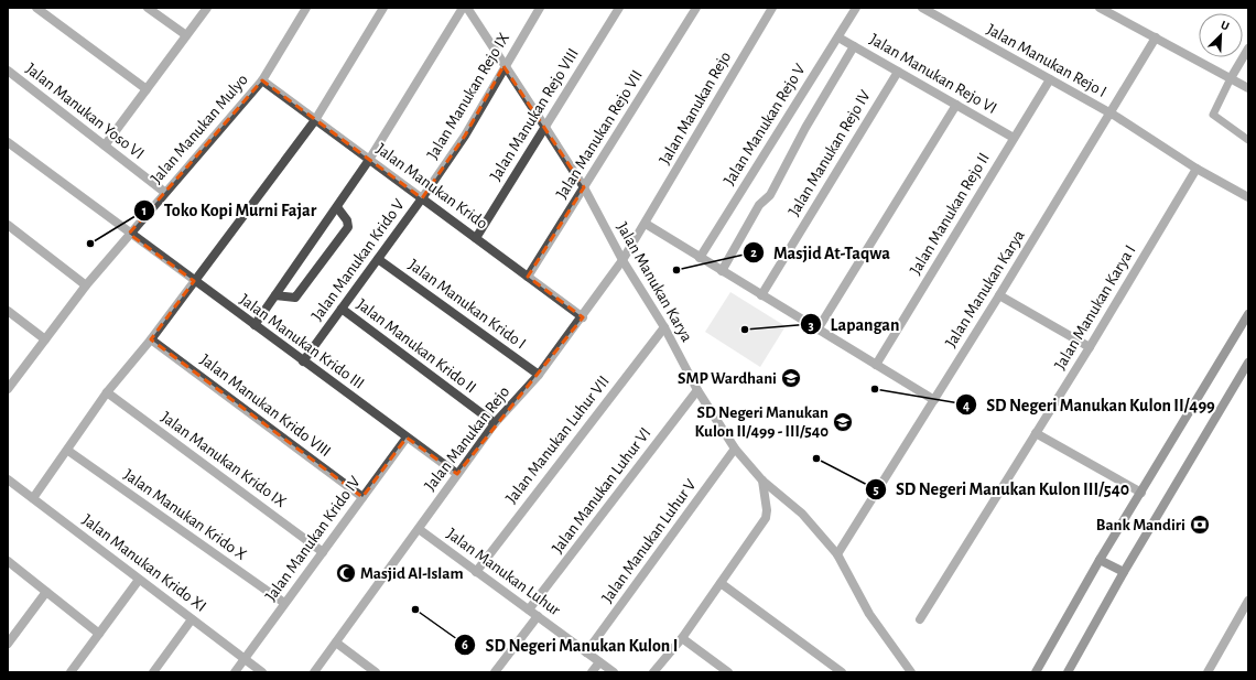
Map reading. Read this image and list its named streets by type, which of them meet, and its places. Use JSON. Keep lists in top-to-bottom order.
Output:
{
  "streets": {
    "street": [
      "Jalan Manukan Rejo I",
      "Jalan Manukan Rejo VI",
      "Jalan Manukan Rejo IX",
      "Jalan Manukan Rejo",
      "Jalan Manukan Yoso VI",
      "Jalan Manukan Rejo VIII",
      "Jalan Manukan Rejo V",
      "Jalan Manukan Mulyo",
      "Jalan Manukan Rejo VII",
      "Jalan Manukan Rejo IV",
      "Jalan Manukan Krido",
      "Jalan Manukan Rejo II",
      "Jalan Manukan Krido V",
      "Jalan Manukan Karya",
      "Jalan Manukan Krido I",
      "Jalan Manukan Karya I",
      "Jalan Manukan Krido III",
      "Jalan Manukan Krido II",
      "Jalan Manukan Krido VIII",
      "Jalan Manukan Luhur VII",
      "Jalan Manukan Krido IX",
      "Jalan Manukan Luhur VI",
      "Jalan Manukan Krido X",
      "Jalan Manukan Krido IV",
      "Jalan Manukan Luhur V",
      "Jalan Manukan Krido XI",
      "Jalan Manukan Luhur"
    ]
  },
  "crossings": [
    ["Jalan Manukan Rejo I", "Jalan Manukan Rejo II"],
    ["Jalan Manukan Rejo I", "Jalan Manukan Karya"],
    ["Jalan Manukan Rejo I", "Jalan Manukan Karya I"],
    ["Jalan Manukan Rejo VI", "Jalan Manukan Rejo V"],
    ["Jalan Manukan Rejo VI", "Jalan Manukan Rejo IV"],
    ["Jalan Manukan Rejo VI", "Jalan Manukan Rejo II"],
    ["Jalan Manukan Rejo IX", "Jalan Manukan Krido"],
    ["Jalan Manukan Rejo IX", "Jalan Manukan Krido V"],
    ["Jalan Manukan Rejo IX", "Jalan Manukan Karya"],
    ["Jalan Manukan Rejo", "Jalan Manukan Krido"],
    ["Jalan Manukan Rejo", "Jalan Manukan Karya"],
    ["Jalan Manukan Rejo", "Jalan Manukan Krido I"],
    ["Jalan Manukan Rejo", "Jalan Manukan Krido III"],
    ["Jalan Manukan Rejo", "Jalan Manukan Krido II"],
    ["Jalan Manukan Rejo", "Jalan Manukan Luhur"],
    ["Jalan Manukan Yoso VI", "Jalan Manukan Mulyo"],
    ["Jalan Manukan Rejo VIII", "Jalan Manukan Krido"],
    ["Jalan Manukan Rejo VIII", "Jalan Manukan Karya"],
    ["Jalan Manukan Mulyo", "Jalan Manukan Krido"],
    ["Jalan Manukan Mulyo", "Jalan Manukan Krido III"],
    ["Jalan Manukan Rejo VII", "Jalan Manukan Krido"],
    ["Jalan Manukan Rejo VII", "Jalan Manukan Karya"],
    ["Jalan Manukan Krido", "Jalan Manukan Krido V"],
    ["Jalan Manukan Krido V", "Jalan Manukan Krido I"],
    ["Jalan Manukan Krido V", "Jalan Manukan Krido III"],
    ["Jalan Manukan Krido V", "Jalan Manukan Krido II"],
    ["Jalan Manukan Karya", "Jalan Manukan Luhur VII"],
    ["Jalan Manukan Karya", "Jalan Manukan Luhur VI"],
    ["Jalan Manukan Karya", "Jalan Manukan Luhur V"],
    ["Jalan Manukan Krido III", "Jalan Manukan Krido IV"],
    ["Jalan Manukan Krido VIII", "Jalan Manukan Krido IV"],
    ["Jalan Manukan Luhur VII", "Jalan Manukan Luhur"],
    ["Jalan Manukan Krido IX", "Jalan Manukan Krido IV"],
    ["Jalan Manukan Luhur VI", "Jalan Manukan Luhur"],
    ["Jalan Manukan Krido X", "Jalan Manukan Krido IV"],
    ["Jalan Manukan Krido IV", "Jalan Manukan Krido XI"],
    ["Jalan Manukan Luhur V", "Jalan Manukan Luhur"]
  ],
  "places": {
    "other": [
      "Toko Kopi Murni Fajar",
      "Masjid At-Taqwa",
      "Lapangan",
      "SD Negeri Manukan Kulon II/499",
      "SD Negeri Manukan Kulon III/540",
      "SD Negeri Manukan Kulon I"
    ],
    "school or university": ["SMP Wardhani", "SD Negeri Manukan Kulon II/499 - III/540"],
    "bank": ["Bank Mandiri"],
    "mosque": ["Masjid Al-Islam"]
  },
  "north": "top right"
}
